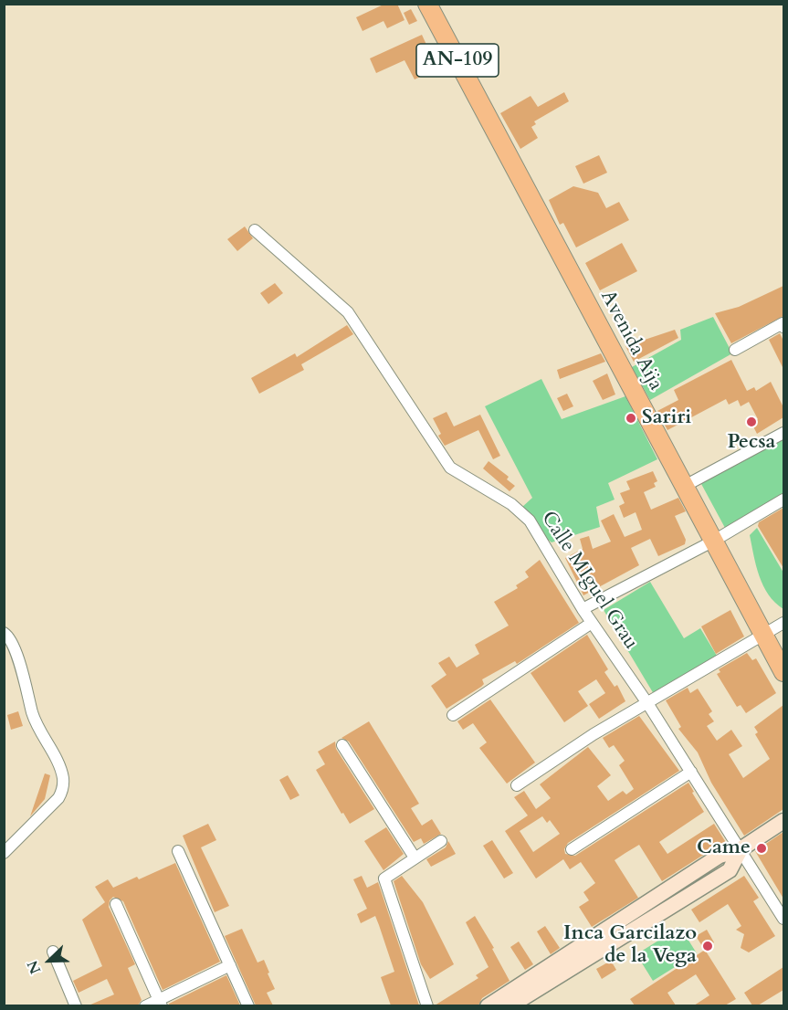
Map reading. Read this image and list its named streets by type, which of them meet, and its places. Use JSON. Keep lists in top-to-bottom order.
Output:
{
  "streets": {
    "main road": ["AN-109", "Avenida Aija"],
    "street": ["Calle MIguel Grau"]
  },
  "places": [
    "Sariri",
    "Pecsa",
    "Came",
    "Inca Garcilazo de la Vega"
  ],
  "north": "bottom left"
}
